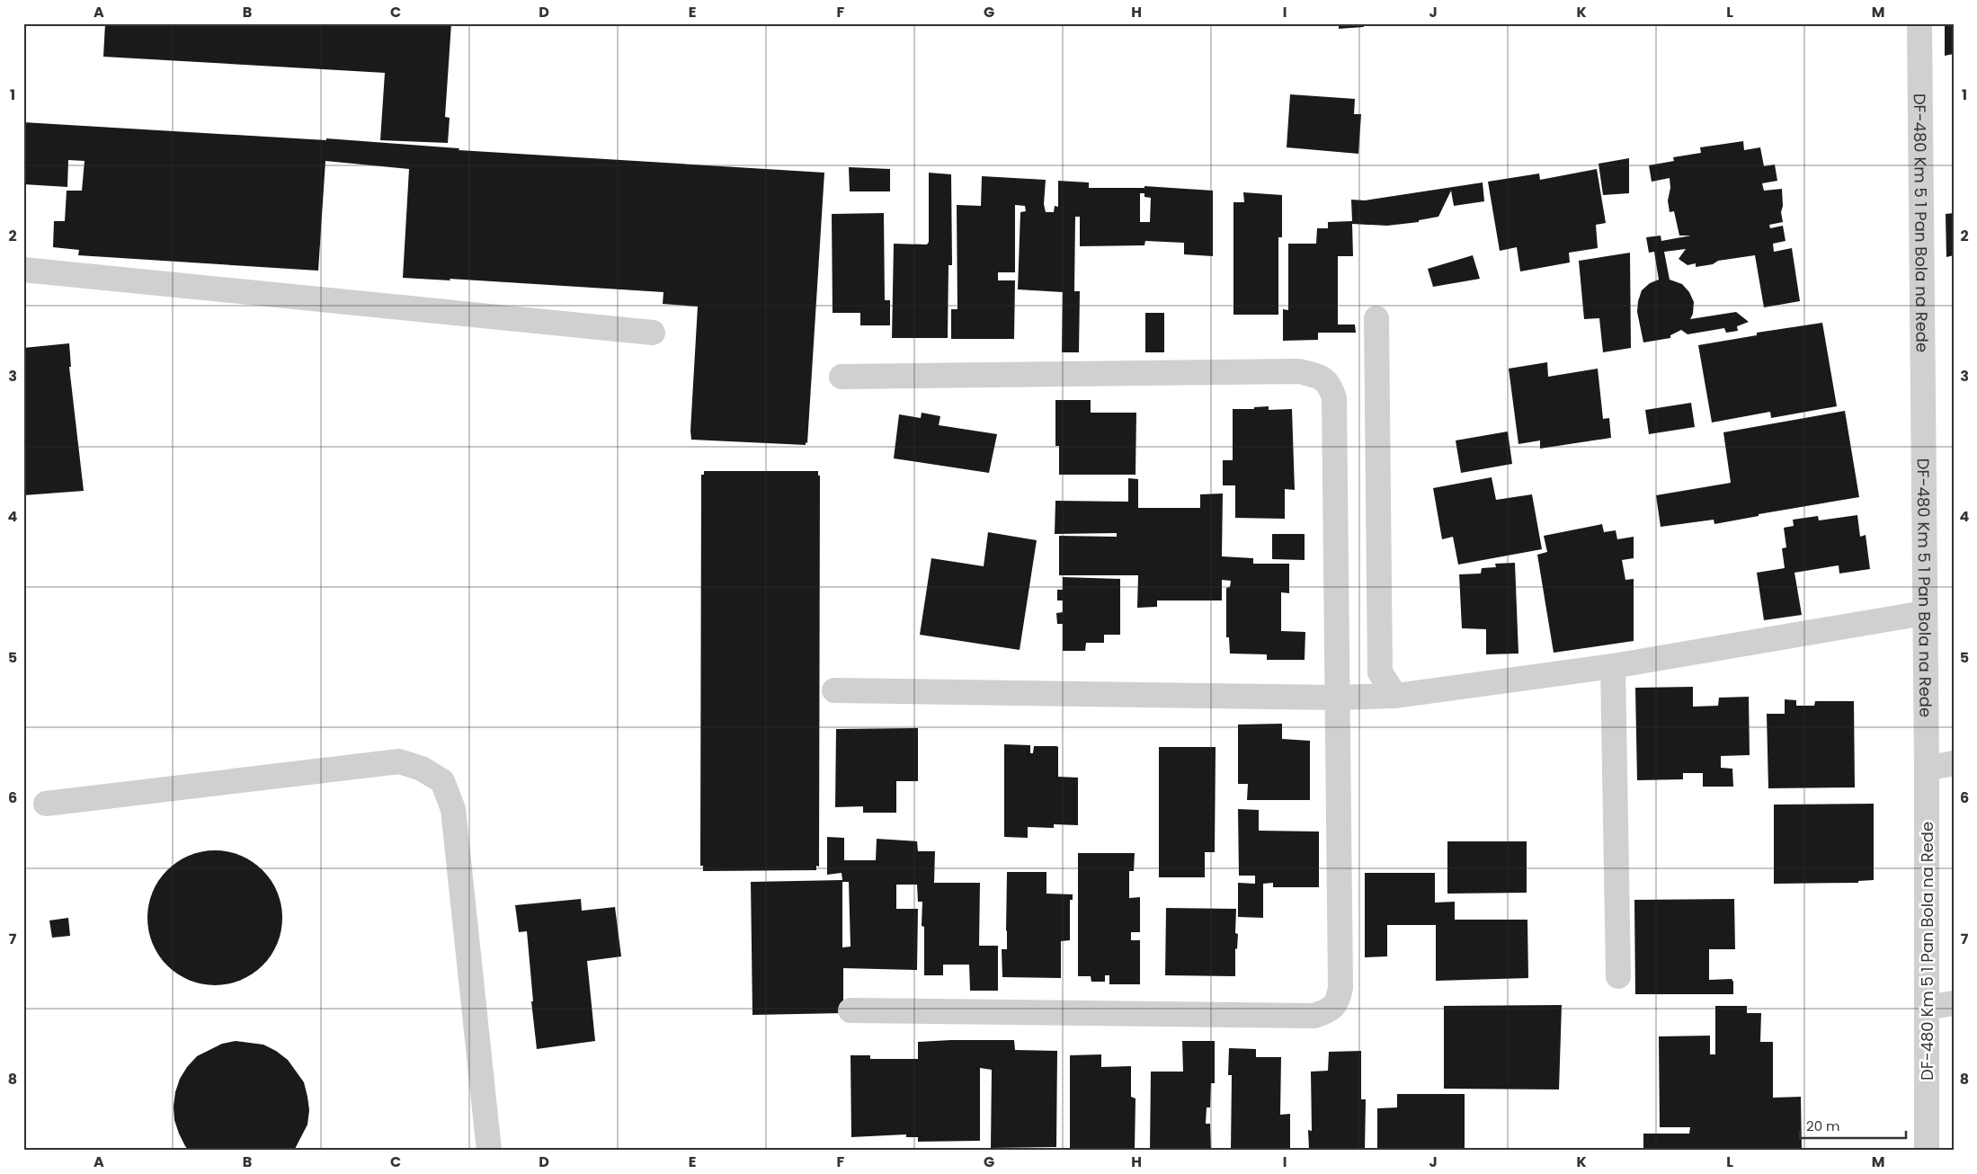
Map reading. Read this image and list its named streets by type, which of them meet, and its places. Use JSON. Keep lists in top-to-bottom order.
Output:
{
  "streets": {
    "street": ["DF-480 Km 5 1 Pan Bola na Rede"]
  },
  "scale_bar": "20 m",
  "grid": {
    "columns": [
      "A",
      "B",
      "C",
      "D",
      "E",
      "F",
      "G",
      "H",
      "I",
      "J",
      "K",
      "L",
      "M"
    ],
    "rows": [
      "1",
      "2",
      "3",
      "4",
      "5",
      "6",
      "7",
      "8"
    ]
  }
}
